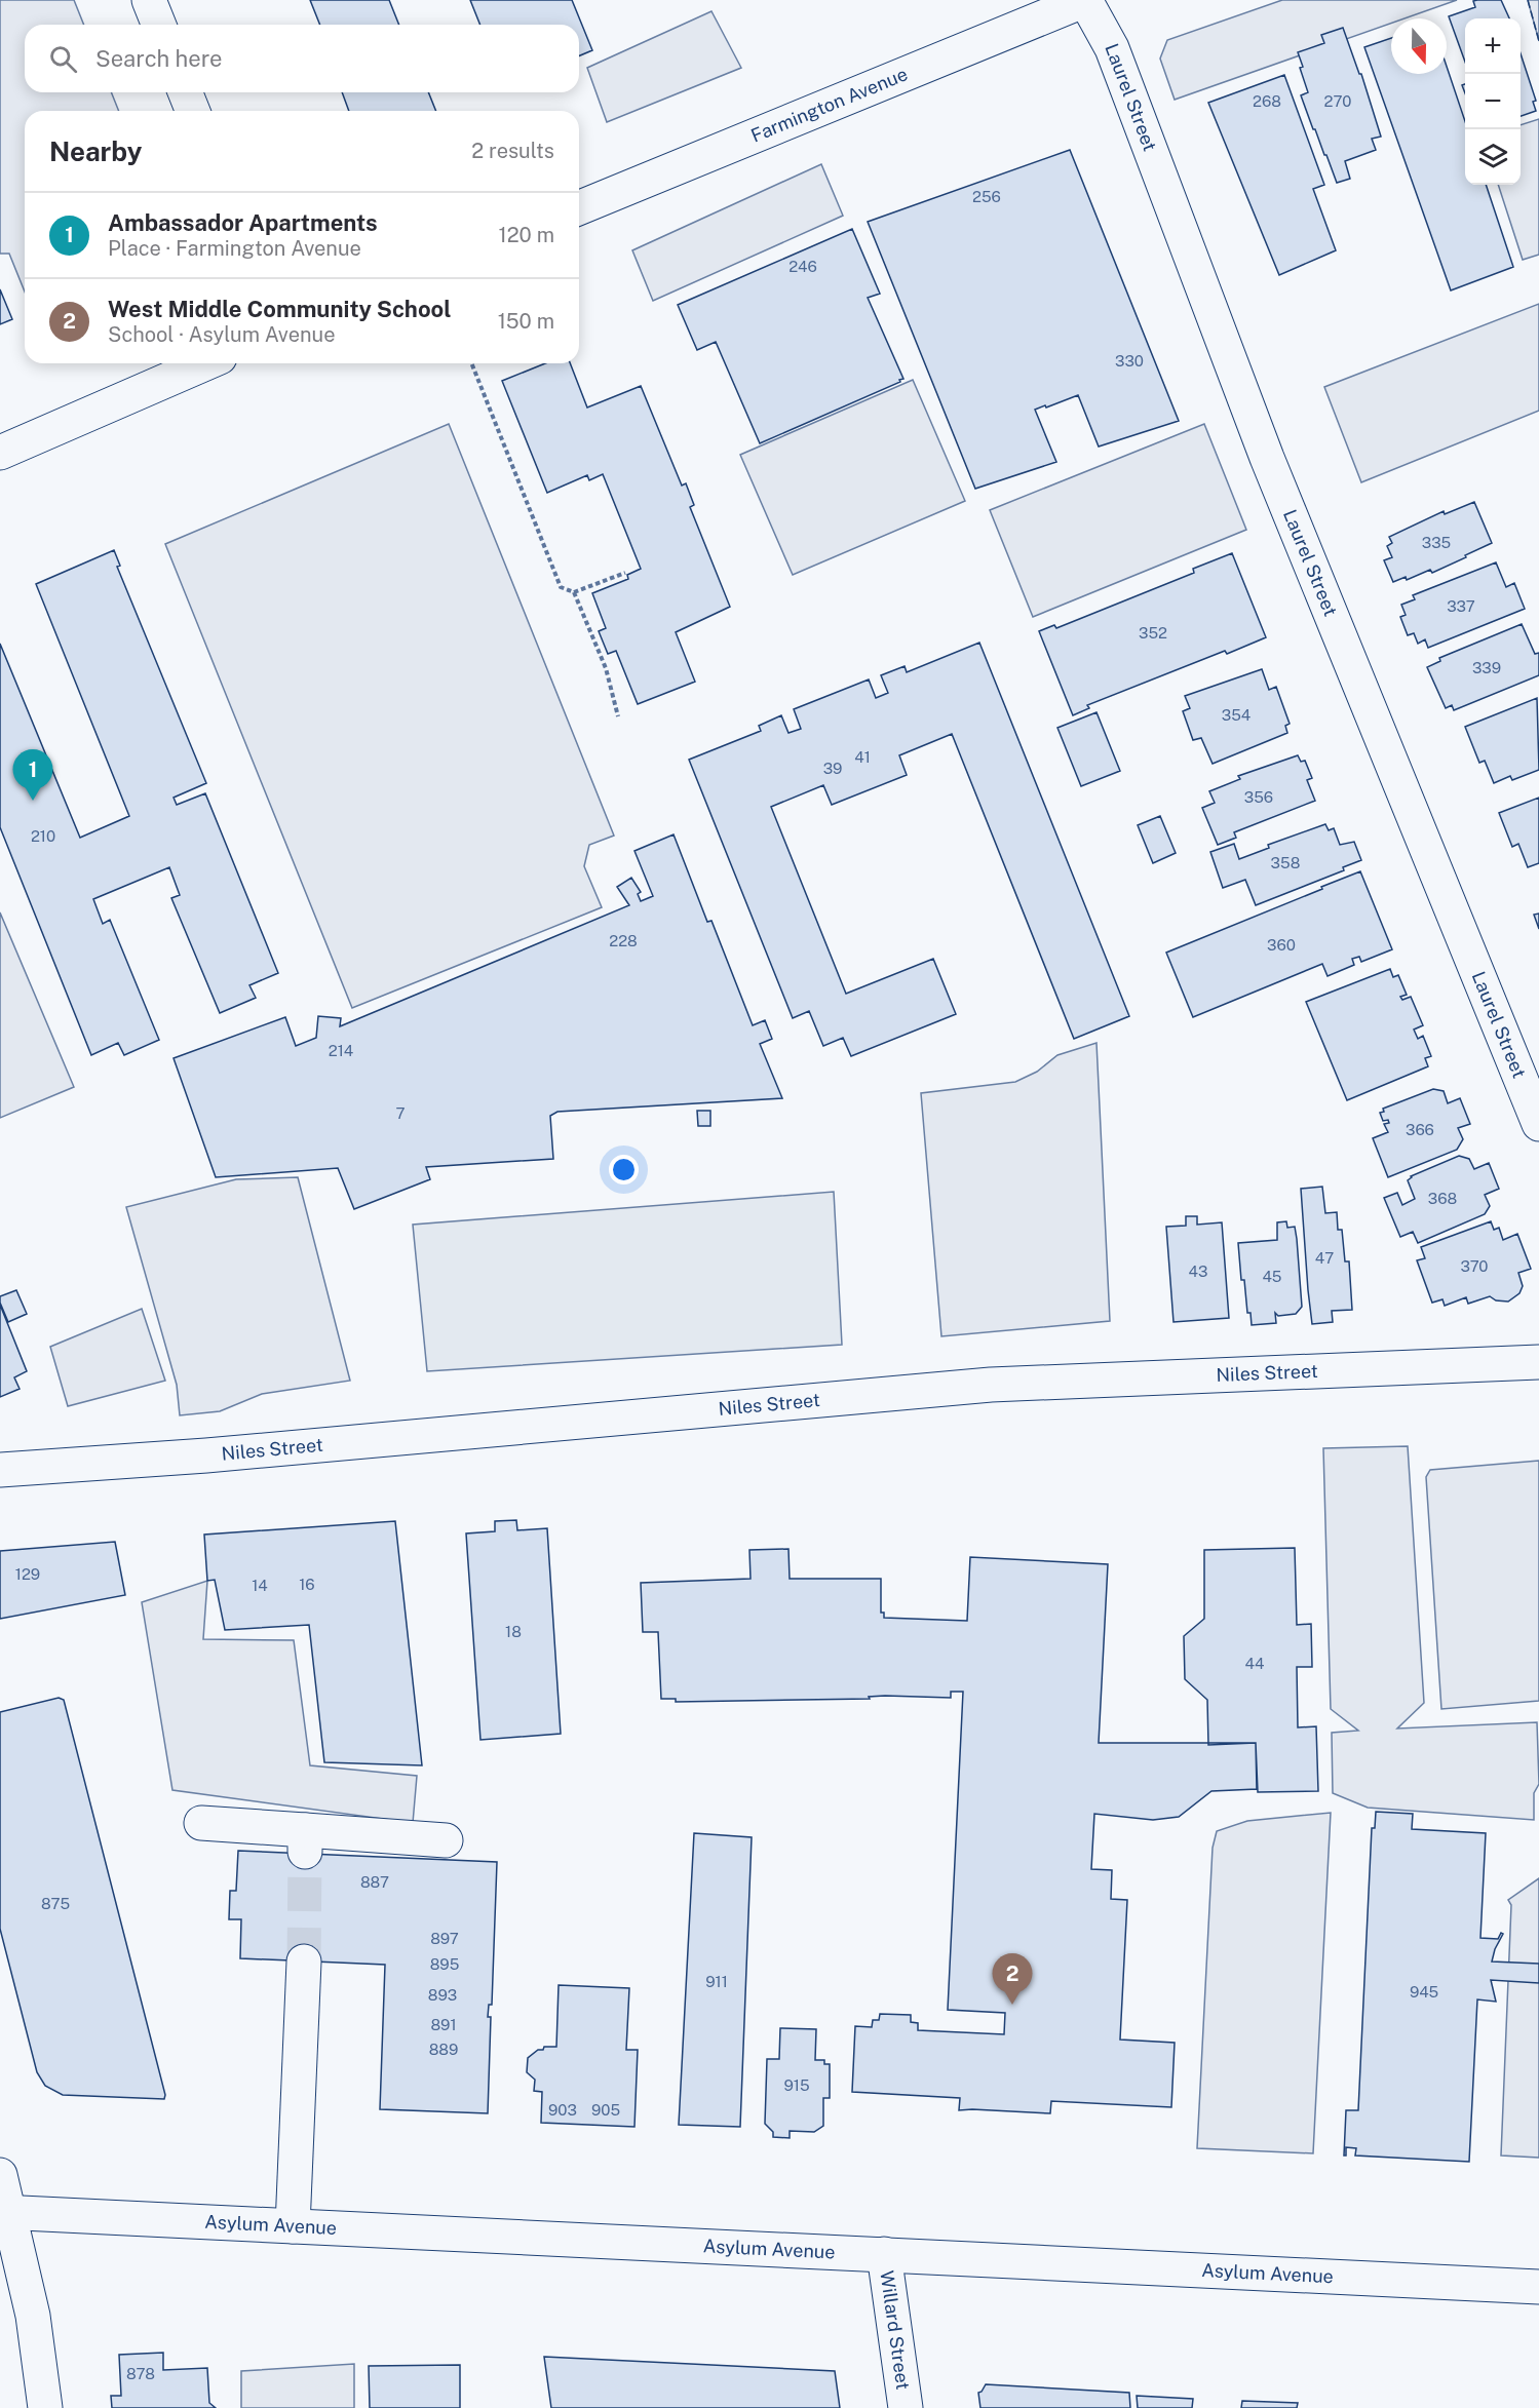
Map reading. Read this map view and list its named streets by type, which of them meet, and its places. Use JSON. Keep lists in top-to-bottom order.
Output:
{
  "streets": {
    "street": [
      "Laurel Street",
      "Farmington Avenue",
      "Niles Street",
      "Asylum Avenue",
      "Willard Street"
    ]
  },
  "crossings": [
    ["Laurel Street", "Farmington Avenue"],
    ["Asylum Avenue", "Willard Street"]
  ],
  "house_numbers": [
    "268",
    "270",
    "256",
    "246",
    "330",
    "335",
    "337",
    "352",
    "339",
    "354",
    "41",
    "39",
    "356",
    "210",
    "358",
    "228",
    "360",
    "214",
    "7",
    "366",
    "368",
    "47",
    "370",
    "43",
    "45",
    "129",
    "16",
    "14",
    "18",
    "44",
    "887",
    "875",
    "897",
    "895",
    "911",
    "945",
    "893",
    "891",
    "889",
    "915",
    "903",
    "905",
    "878"
  ],
  "north": "bottom",
  "page": {
    "map_buttons": ["+", "−"],
    "search": "Search here",
    "heading": ["Nearby", "2 results"],
    "list": [
      {
        "mark": "1",
        "name": "Ambassador Apartments",
        "note": "Place · Farmington Avenue",
        "value": "120 m"
      },
      {
        "mark": "2",
        "name": "West Middle Community School",
        "note": "School · Asylum Avenue",
        "value": "150 m"
      }
    ],
    "pins": ["1", "2"]
  }
}
